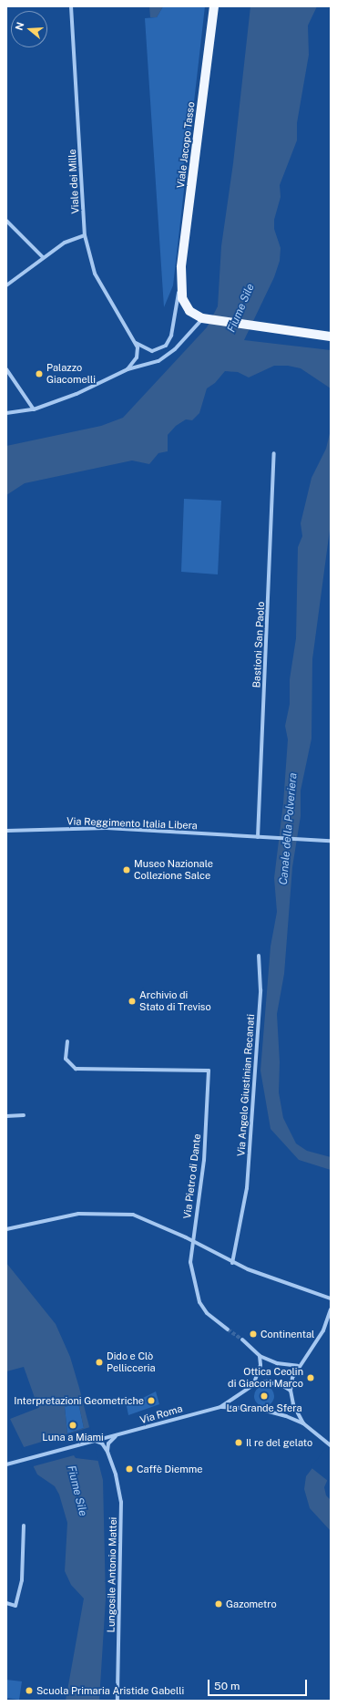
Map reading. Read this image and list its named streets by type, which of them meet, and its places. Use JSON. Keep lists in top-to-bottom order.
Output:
{
  "streets": {
    "main road": ["Viale Jacopo Tasso"],
    "street": [
      "Viale dei Mille",
      "Bastioni San Paolo",
      "Via Reggimento Italia Libera",
      "Via Angelo Giustinian Recanati",
      "Via Pietro di Dante",
      "Via Roma",
      "Lungosile Antonio Mattei"
    ]
  },
  "crossings": [
    ["Viale Jacopo Tasso", "Viale dei Mille"],
    ["Bastioni San Paolo", "Via Reggimento Italia Libera"],
    ["Via Roma", "Lungosile Antonio Mattei"]
  ],
  "water": ["Fiume Sile", "Canale della Polveriera"],
  "places": [
    "Palazzo Giacomelli",
    "Museo Nazionale Collezione Salce",
    "Archivio di Stato di Treviso",
    "Continental",
    "Dido e Clò Pellicceria",
    "Ottica Ceolin di Giacori Marco",
    "La Grande Sfera",
    "Interpretazioni Geometriche",
    "Luna a Miami",
    "Il re del gelato",
    "Caffè Diemme",
    "Gazometro",
    "Scuola Primaria Aristide Gabelli"
  ],
  "scale_bar": "50 m",
  "north": "left"
}
